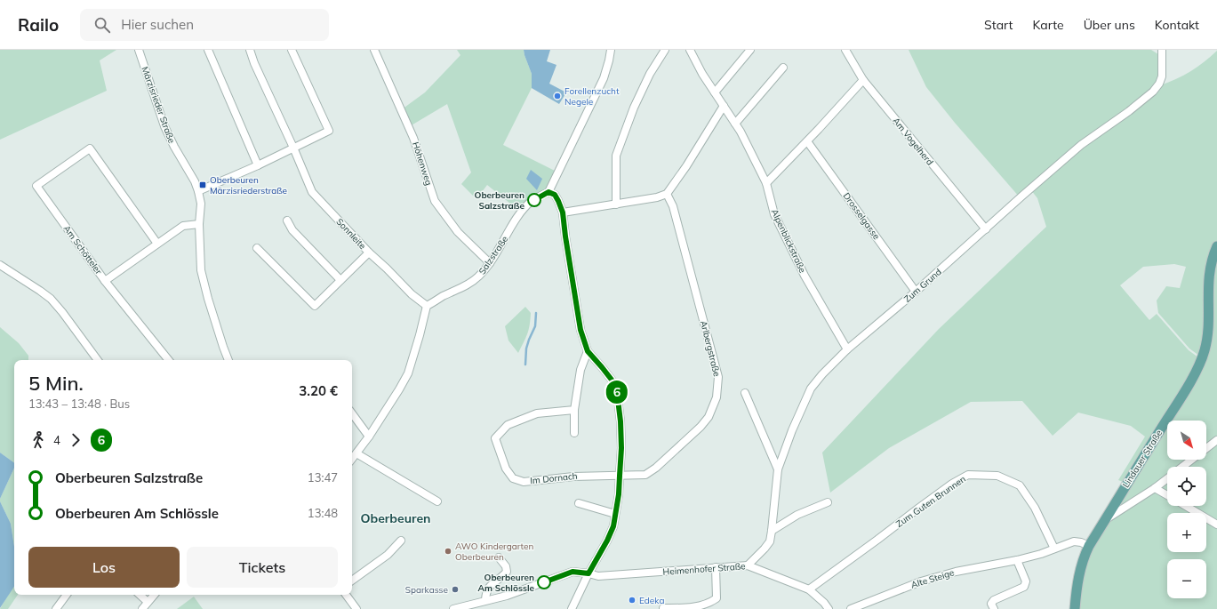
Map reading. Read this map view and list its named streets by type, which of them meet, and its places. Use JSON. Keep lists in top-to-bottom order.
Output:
{
  "streets": {
    "main road": ["Lindauer Straße"],
    "street": [
      "Märzisrieder Straße",
      "Am Vogelherd",
      "Höhenweg",
      "Drosselgasse",
      "Sonnleite",
      "Alpenblickstraße",
      "Am Schötteler",
      "Salzstraße",
      "Zum Grund",
      "Arlbergstraße",
      "Im Dornach",
      "Zum Guten Brunnen",
      "Heimenhofer Straße",
      "Alte Steige"
    ]
  },
  "crossings": [
    ["Am Vogelherd", "Zum Grund"],
    ["Höhenweg", "Salzstraße"],
    ["Drosselgasse", "Zum Grund"],
    ["Sonnleite", "Salzstraße"],
    ["Alpenblickstraße", "Zum Grund"],
    ["Zum Grund", "Heimenhofer Straße"],
    ["Arlbergstraße", "Im Dornach"],
    ["Lindauer Straße", "Alte Steige"],
    ["Zum Guten Brunnen", "Heimenhofer Straße"],
    ["Zum Guten Brunnen", "Alte Steige"]
  ],
  "districts": ["Oberbeuren"],
  "places": {
    "other": [
      "Forellenzucht Negele",
      "Oberbeuren Salzstraße",
      "AWO Kindergarten Oberbeuren",
      "Oberbeuren Am Schlössle",
      "Sparkasse",
      "Edeka"
    ],
    "transit": ["Oberbeuren Märzisriederstraße"]
  },
  "lines": ["bus line 6"],
  "north": "bottom right",
  "page": {
    "header": "Railo",
    "search": "Hier suchen",
    "nav": [
      "Start",
      "Karte",
      "Über uns",
      "Kontakt"
    ],
    "on_map": "6",
    "heading": ["5 Min.", "13:43 – 13:48 · Bus", "3.20 €"],
    "map_buttons": ["+", "−"],
    "legs": ["4", "6"],
    "list": [
      {
        "name": "Oberbeuren Salzstraße",
        "value": "13:47"
      },
      {
        "name": "Oberbeuren Am Schlössle",
        "value": "13:48"
      }
    ],
    "buttons": ["Los", "Tickets"]
  }
}
